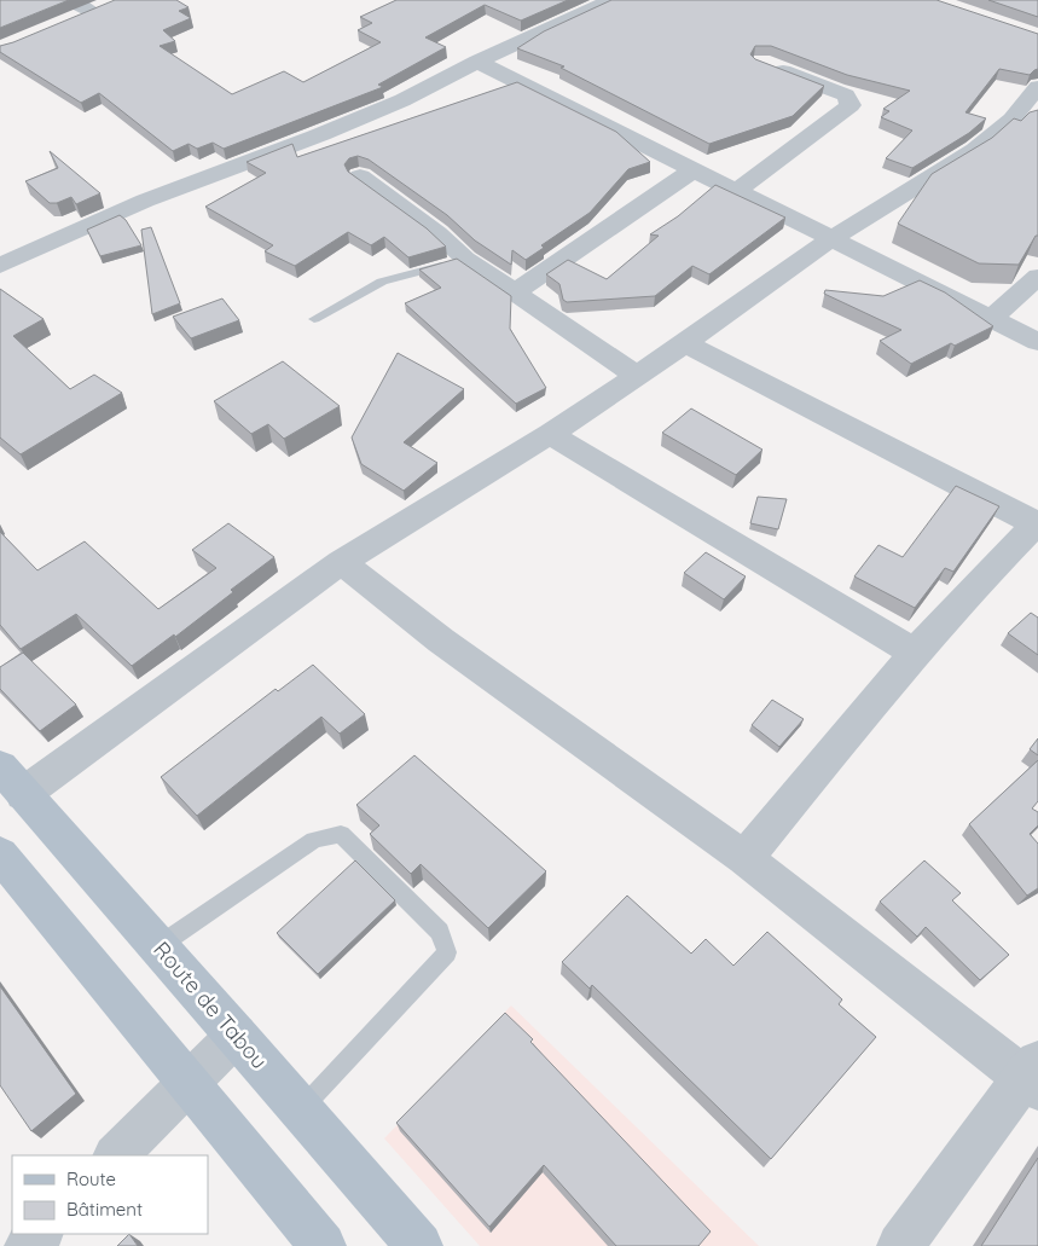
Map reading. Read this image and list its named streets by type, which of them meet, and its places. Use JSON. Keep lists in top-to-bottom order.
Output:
{
  "streets": {
    "main road": ["Route de Tabou"]
  },
  "legend": ["Route", "Bâtiment"]
}
